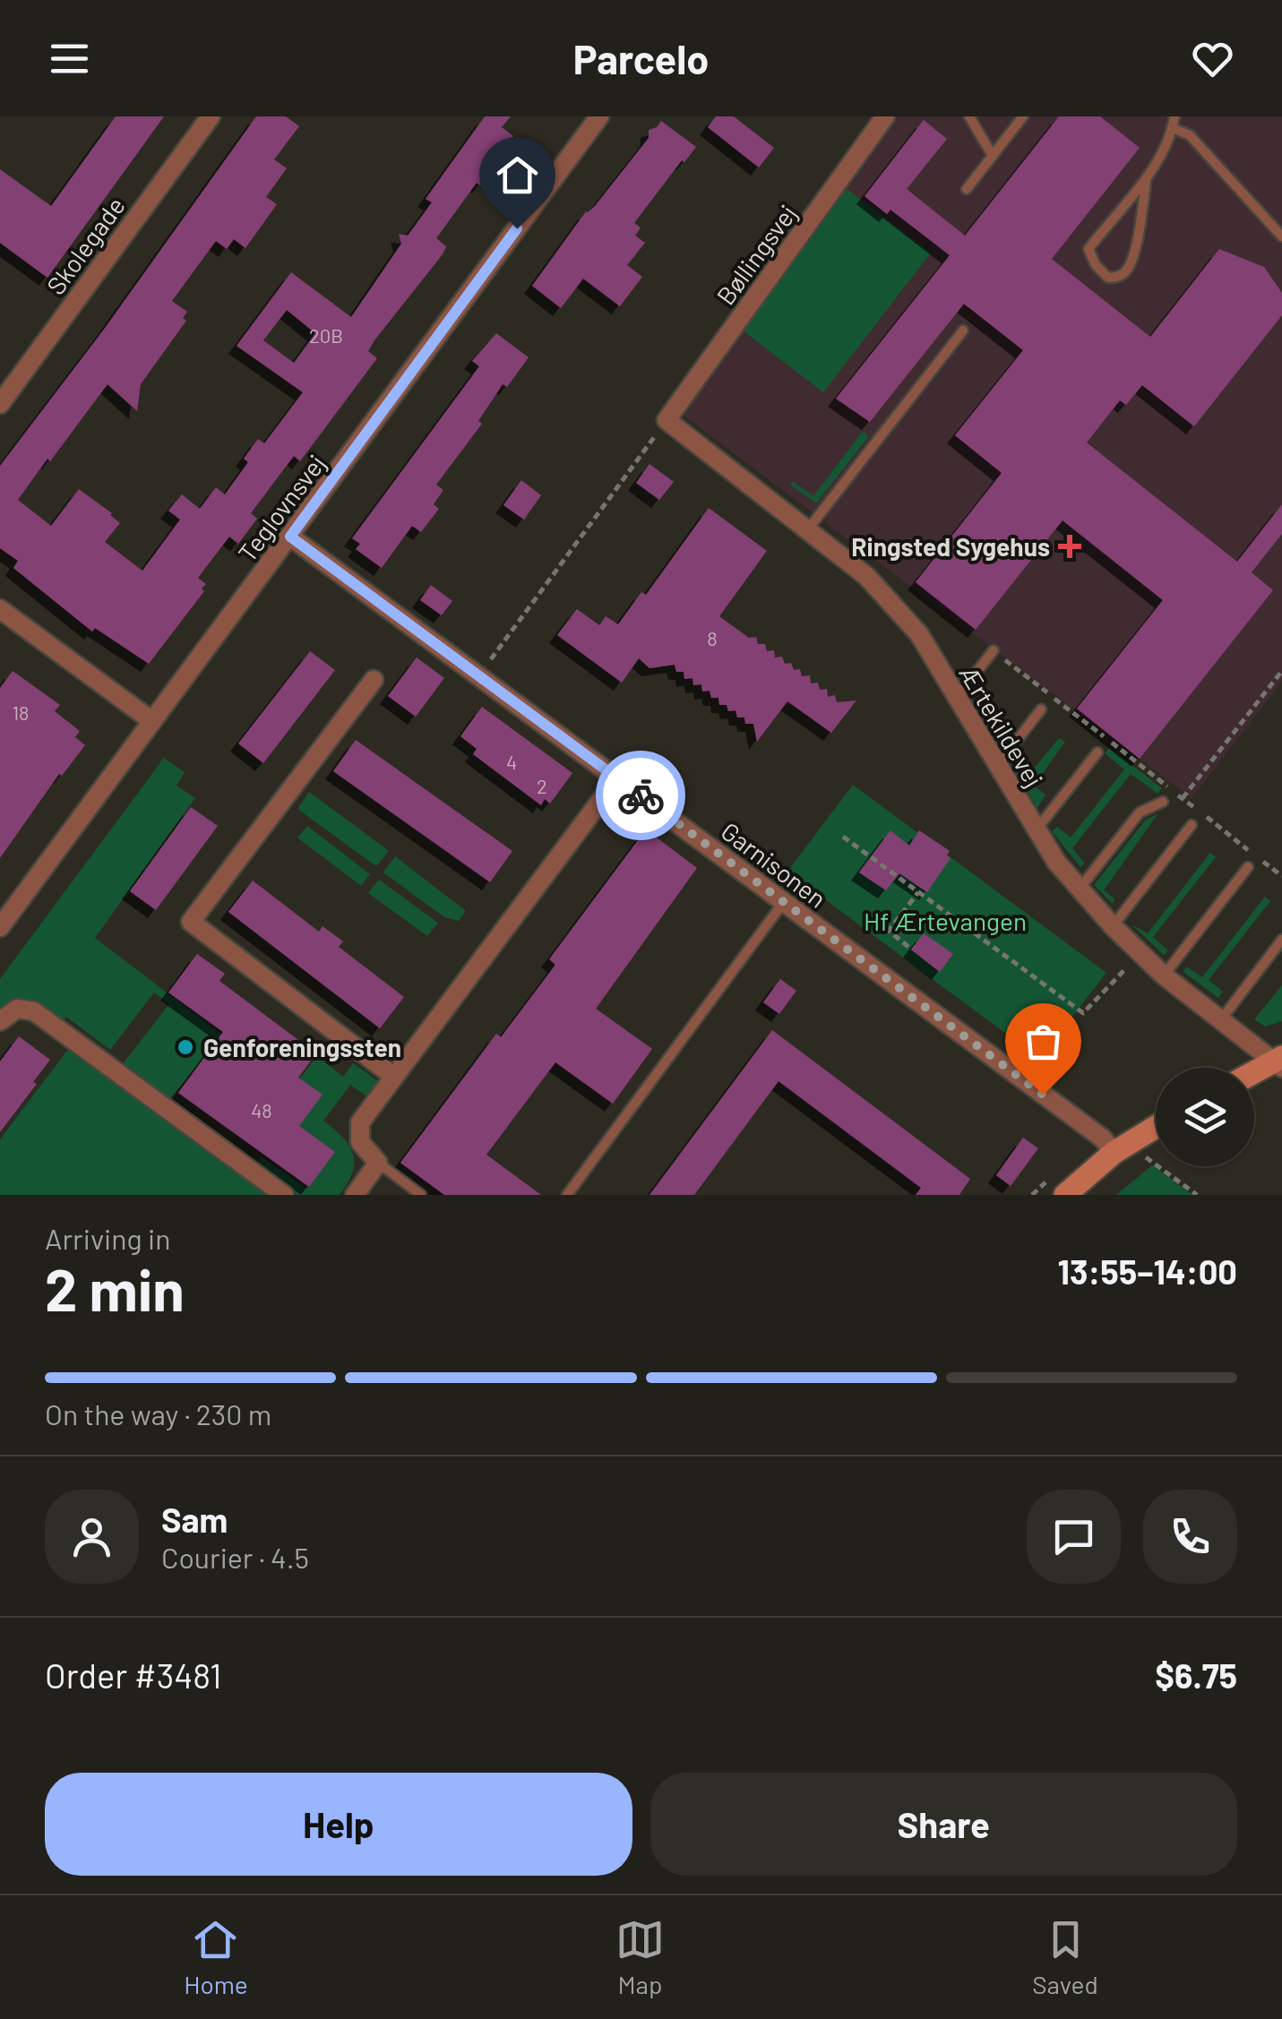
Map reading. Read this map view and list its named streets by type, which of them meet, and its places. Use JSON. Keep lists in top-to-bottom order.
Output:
{
  "streets": {
    "street": [
      "Skolegade",
      "Bøllingsvej",
      "Teglovnsvej",
      "Ærtekildevej",
      "Garnisonen"
    ]
  },
  "crossings": [
    ["Bøllingsvej", "Ærtekildevej"],
    ["Teglovnsvej", "Garnisonen"]
  ],
  "parks": ["Hf Ærtevangen"],
  "places": {
    "health": ["Ringsted Sygehus"],
    "other": ["Genforeningssten"]
  },
  "house_numbers": [
    "20B",
    "8",
    "18",
    "4",
    "2",
    "48"
  ],
  "page": {
    "header": "Parcelo",
    "heading": ["2 min", "Arriving in", "13:55–14:00"],
    "panel": [
      "Sam",
      "Courier · 4.5",
      "Order #3481",
      "$6.75"
    ],
    "bar": "On the way · 230 m",
    "buttons": ["Help", "Share"],
    "tabs": ["Home", "Map", "Saved"]
  }
}
